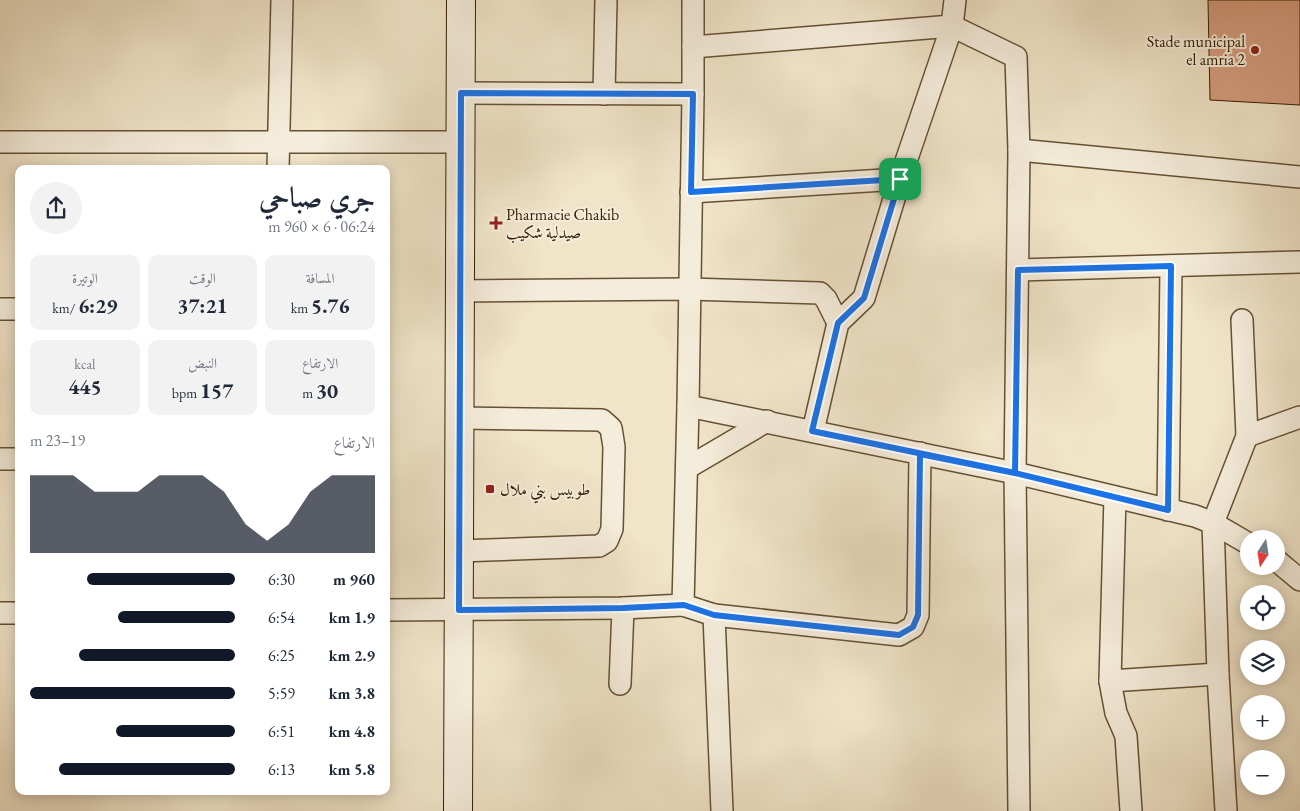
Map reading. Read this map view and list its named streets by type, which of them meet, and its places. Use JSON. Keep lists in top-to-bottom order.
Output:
{
  "places": {
    "other": ["Stade municipal el amria 2"],
    "health": ["Pharmacie Chakib صيدلية شكيب"],
    "transit": ["طوبيس بني ملال"]
  },
  "north": "bottom",
  "page": {
    "heading": ["جري صباحي", "06:24 · 6 × 960 m"],
    "stats": [
      ["المسافة", "5.76 km"],
      ["الوقت", "37:21"],
      ["الوتيرة", "6:29 /km"],
      ["الارتفاع", "30 m"],
      ["النبض", "157 bpm"],
      ["kcal", "445"]
    ],
    "chart": ["الارتفاع", "19–23 m"],
    "map_buttons": ["+", "−"],
    "list": [
      {
        "name": "960 m",
        "note": "6:30"
      },
      {
        "name": "1.9 km",
        "note": "6:54"
      },
      {
        "name": "2.9 km",
        "note": "6:25"
      },
      {
        "name": "3.8 km",
        "note": "5:59"
      },
      {
        "name": "4.8 km",
        "note": "6:51"
      },
      {
        "name": "5.8 km",
        "note": "6:13"
      }
    ]
  }
}
